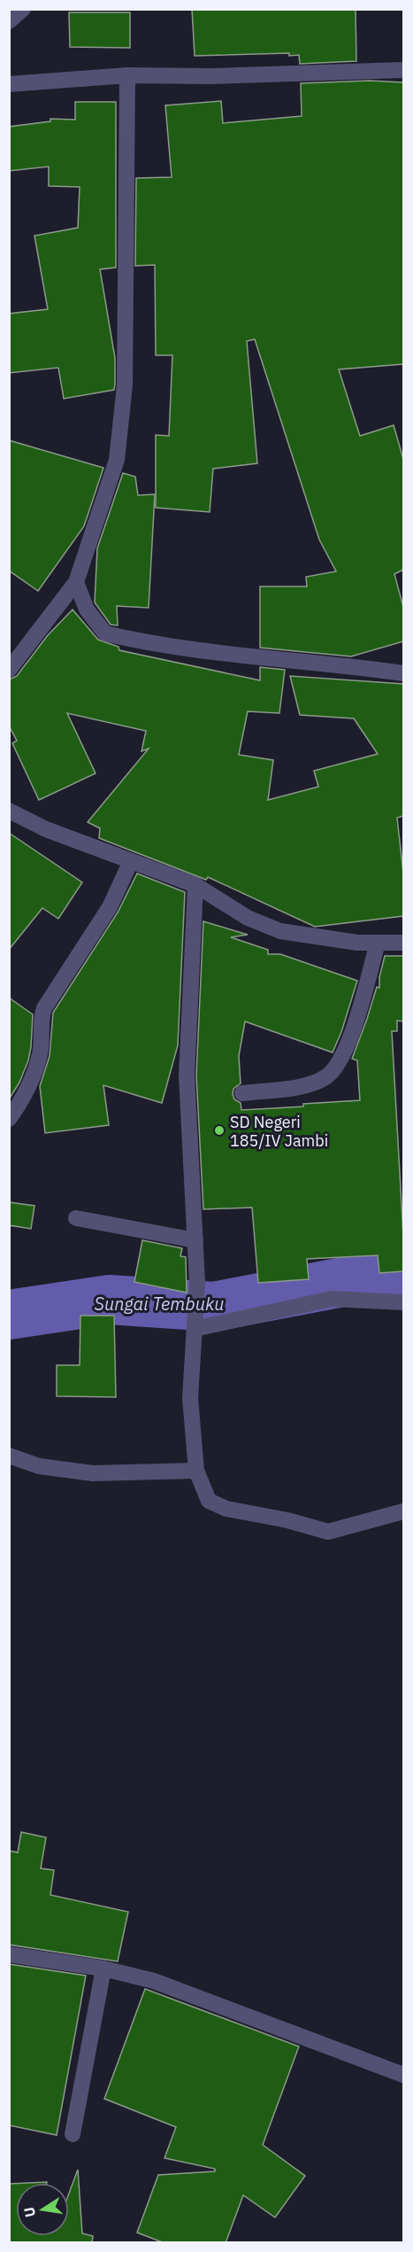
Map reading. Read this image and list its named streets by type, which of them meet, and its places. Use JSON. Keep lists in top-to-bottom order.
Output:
{
  "water": ["Sungai Tembuku"],
  "places": ["SD Negeri 185/IV Jambi"],
  "north": "left"
}
